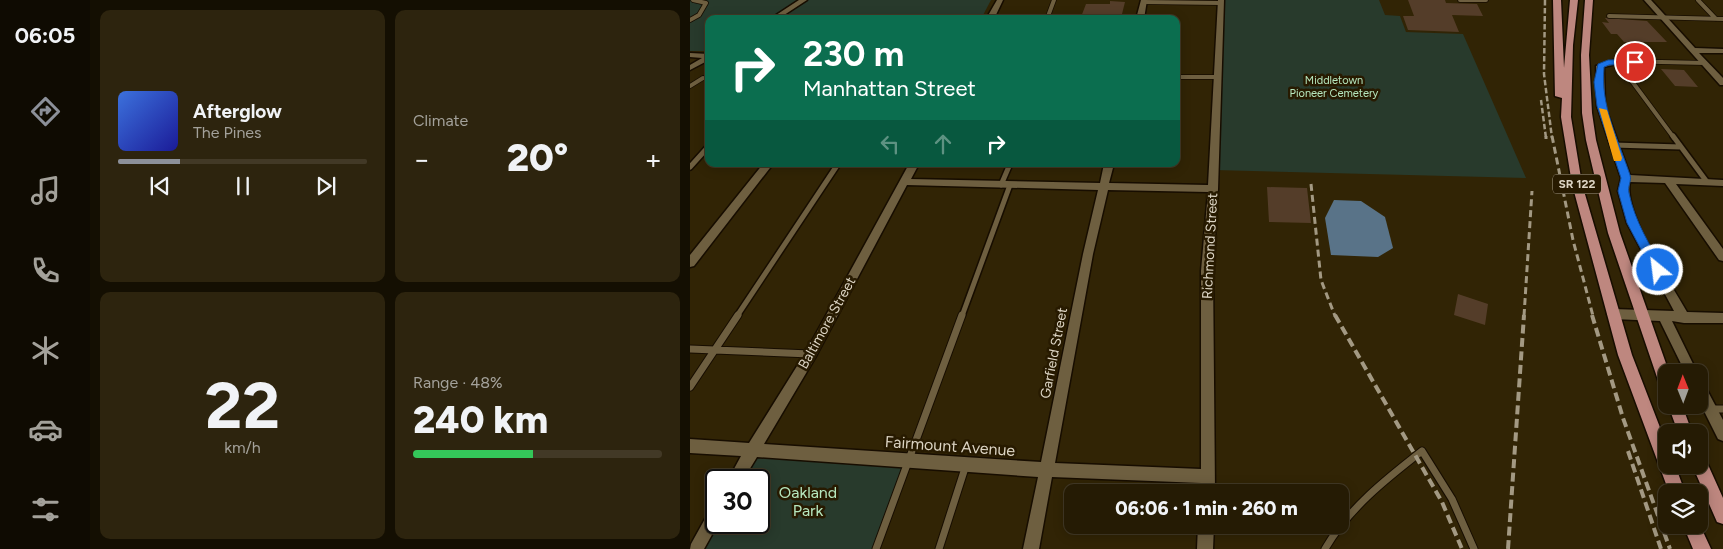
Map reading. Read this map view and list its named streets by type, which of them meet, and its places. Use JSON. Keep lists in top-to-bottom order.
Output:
{
  "streets": {
    "main road": ["SR 122"],
    "street": [
      "Richmond Street",
      "Baltimore Street",
      "Garfield Street",
      "Fairmount Avenue"
    ]
  },
  "crossings": [
    ["Richmond Street", "Fairmount Avenue"],
    ["Baltimore Street", "Fairmount Avenue"],
    ["Garfield Street", "Fairmount Avenue"]
  ],
  "parks": ["Middletown Pioneer Cemetery", "Oakland Park"],
  "north": "top",
  "page": {
    "tabs": "06:05",
    "tile": [
      "Climate",
      ["22", "km/h"],
      ["Range · 48%", "240 km"]
    ],
    "turn": ["230 m", "Manhattan Street"],
    "song": ["Afterglow", "The Pines"],
    "heat": ["−", "20°", "+"],
    "limit": "30",
    "trip": "06:06 · 1 min · 260 m"
  }
}
